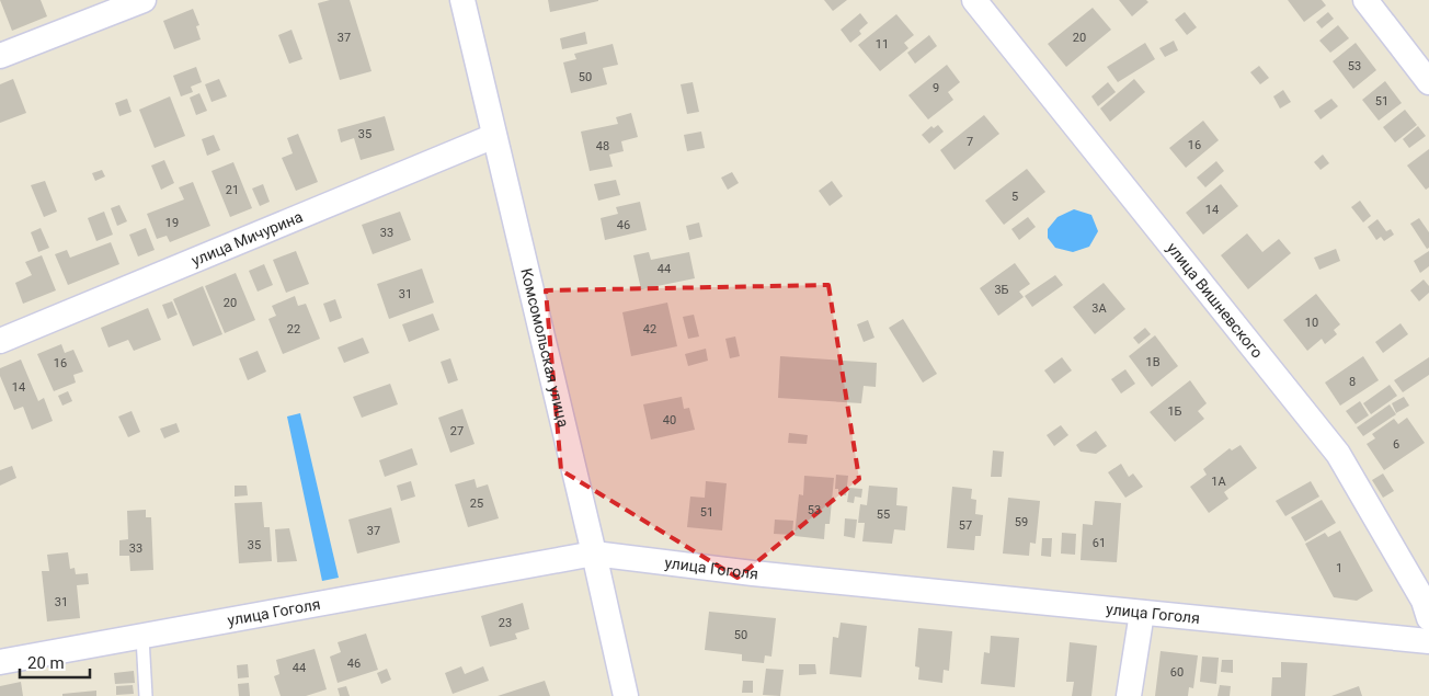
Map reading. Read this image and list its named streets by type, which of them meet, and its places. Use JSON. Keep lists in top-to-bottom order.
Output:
{
  "streets": {
    "street": [
      "улица Мичурина",
      "улица Вишневского",
      "Комсомольская улица",
      "улица Гоголя"
    ]
  },
  "crossings": [
    ["улица Мичурина", "Комсомольская улица"],
    ["Комсомольская улица", "улица Гоголя"]
  ],
  "house_numbers": [
    "37",
    "20",
    "11",
    "53",
    "50",
    "9",
    "51",
    "35",
    "7",
    "16",
    "48",
    "21",
    "5",
    "14",
    "19",
    "46",
    "33",
    "44",
    "3Б",
    "31",
    "20",
    "3А",
    "10",
    "22",
    "42",
    "1В",
    "16",
    "8",
    "14",
    "1Б",
    "40",
    "27",
    "6",
    "1А",
    "25",
    "53",
    "51",
    "55",
    "59",
    "57",
    "37",
    "61",
    "35",
    "33",
    "1",
    "31",
    "23",
    "50",
    "46",
    "44",
    "60"
  ],
  "scale_bar": "20 m"
}
